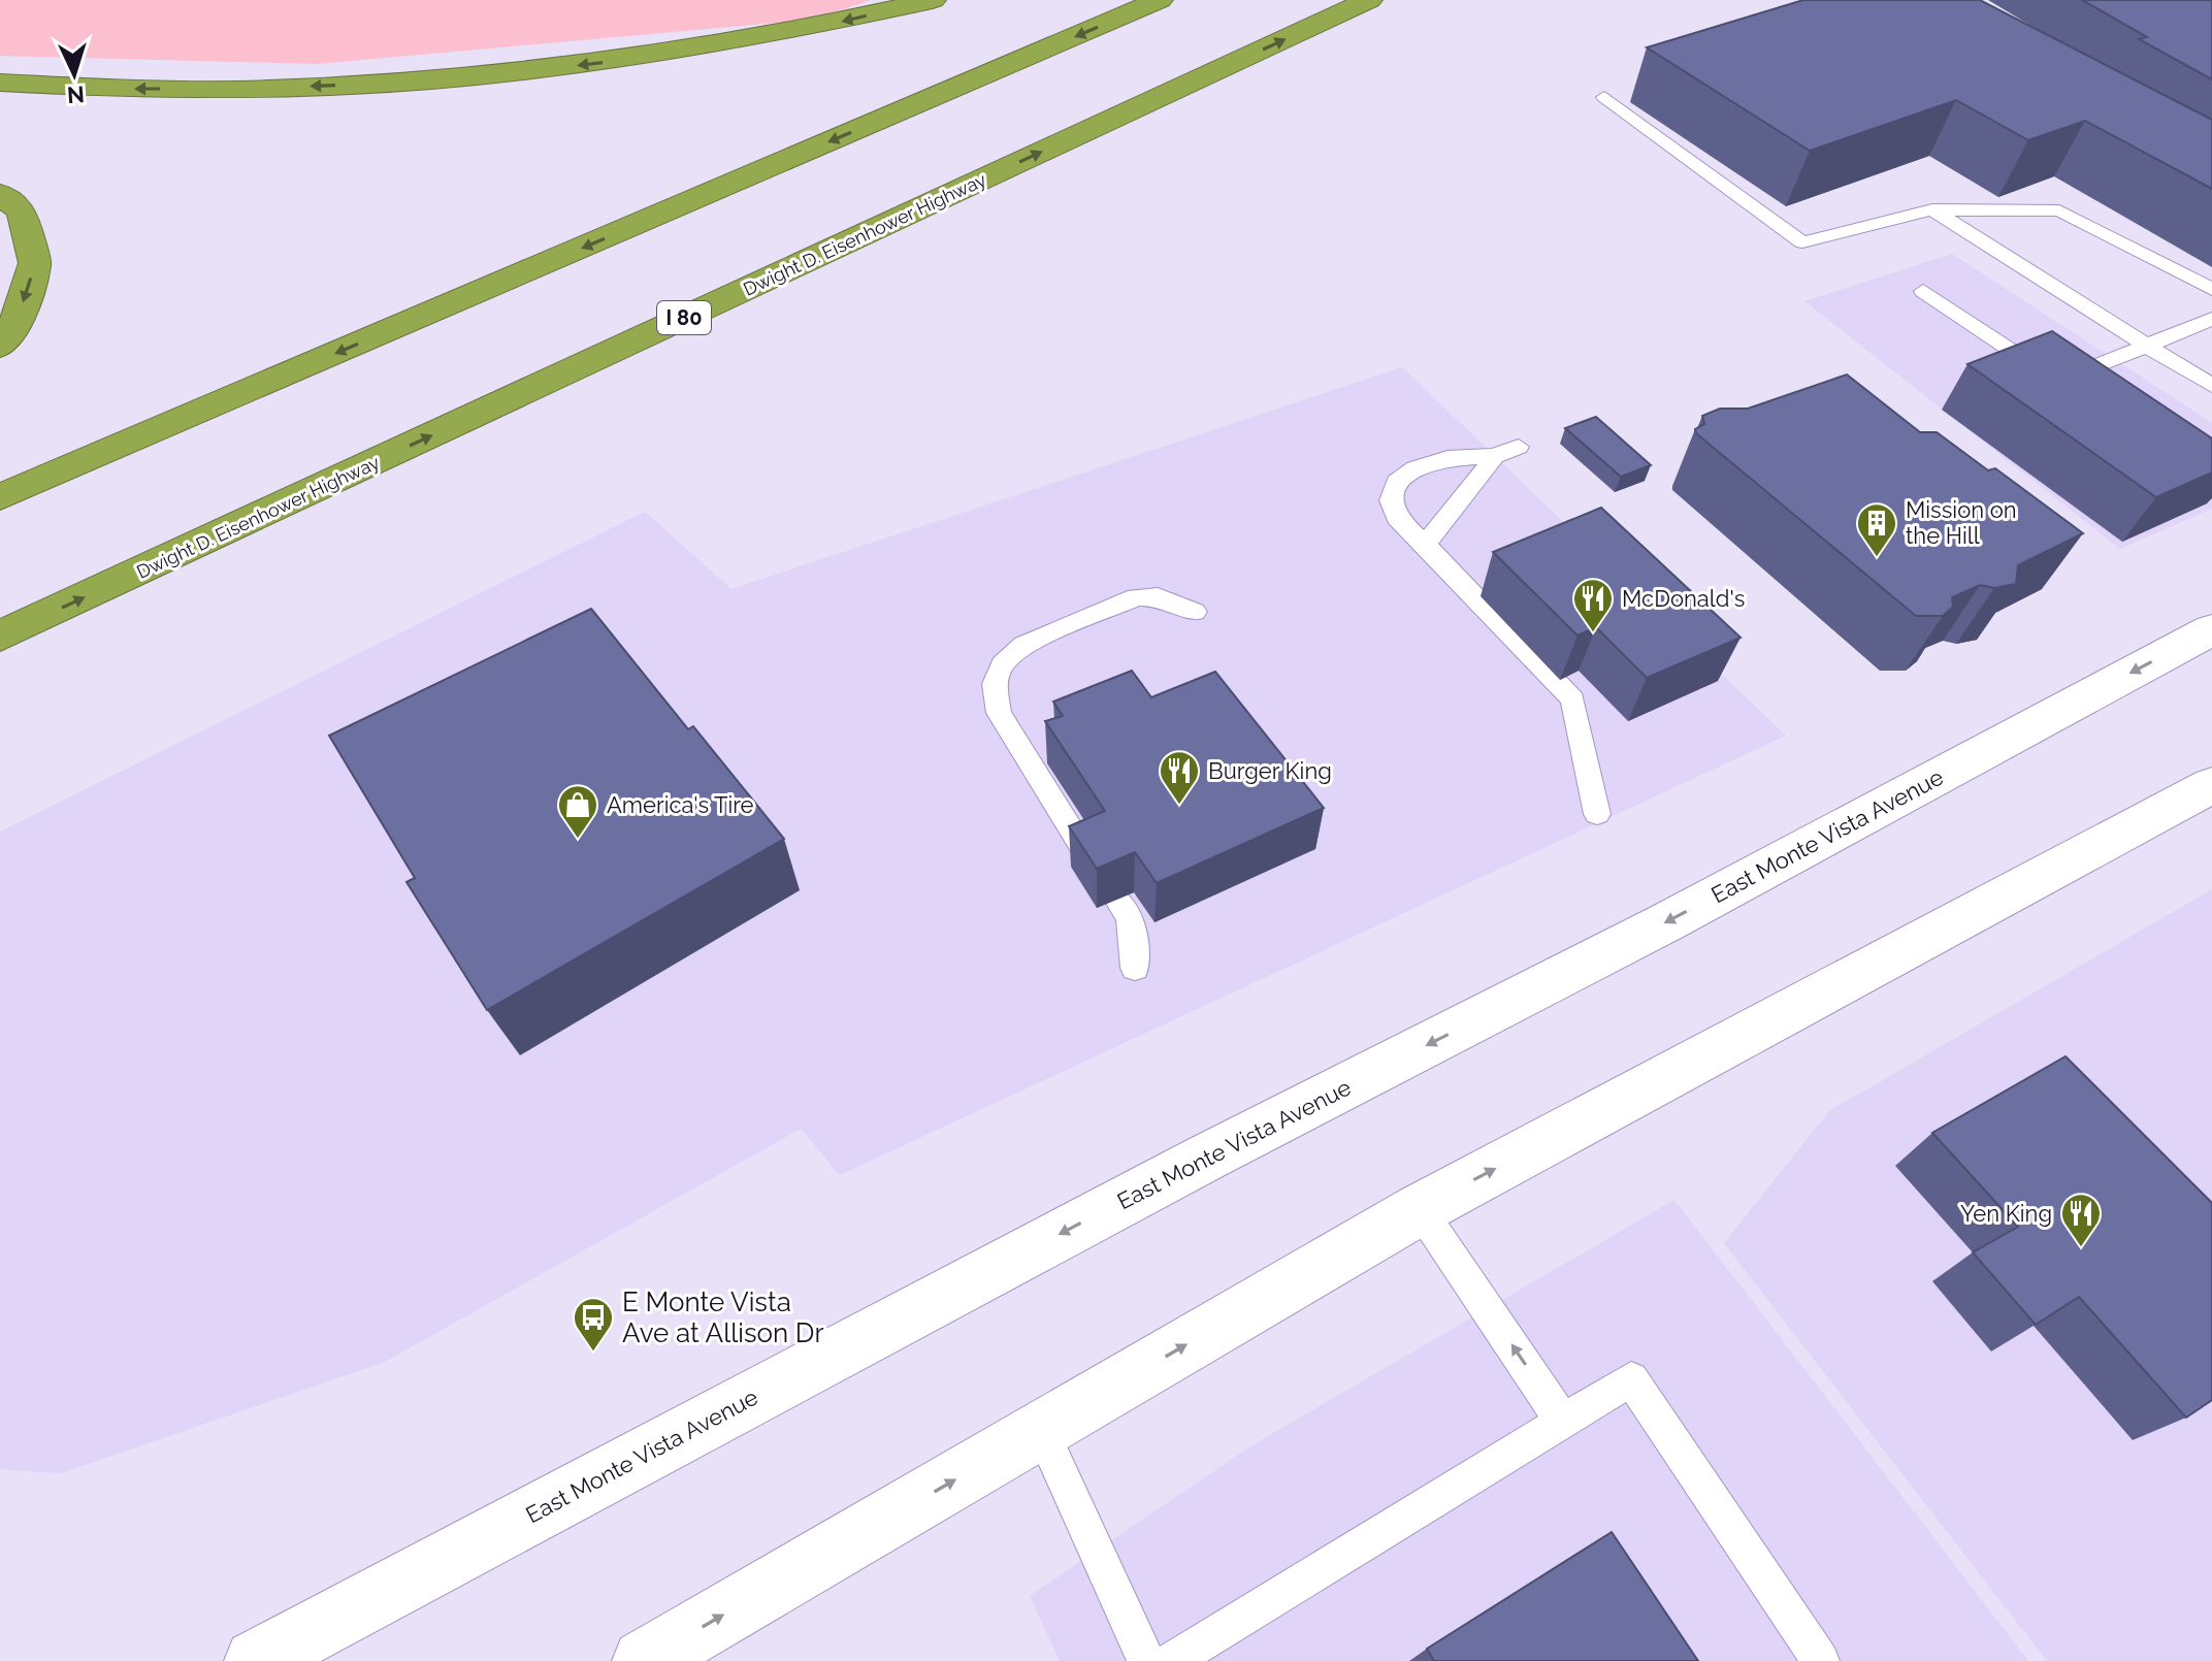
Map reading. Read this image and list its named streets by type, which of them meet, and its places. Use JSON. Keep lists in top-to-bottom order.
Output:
{
  "streets": {
    "highway": ["Dwight D. Eisenhower Highway", "I 80"],
    "main road": ["East Monte Vista Avenue"]
  },
  "places": {
    "building": ["Mission on the Hill"],
    "restaurant": ["McDonald's", "Burger King", "Yen King"],
    "shop": ["America's Tire"],
    "bus stop": ["E Monte Vista Ave at Allison Dr"]
  },
  "north": "bottom"
}
